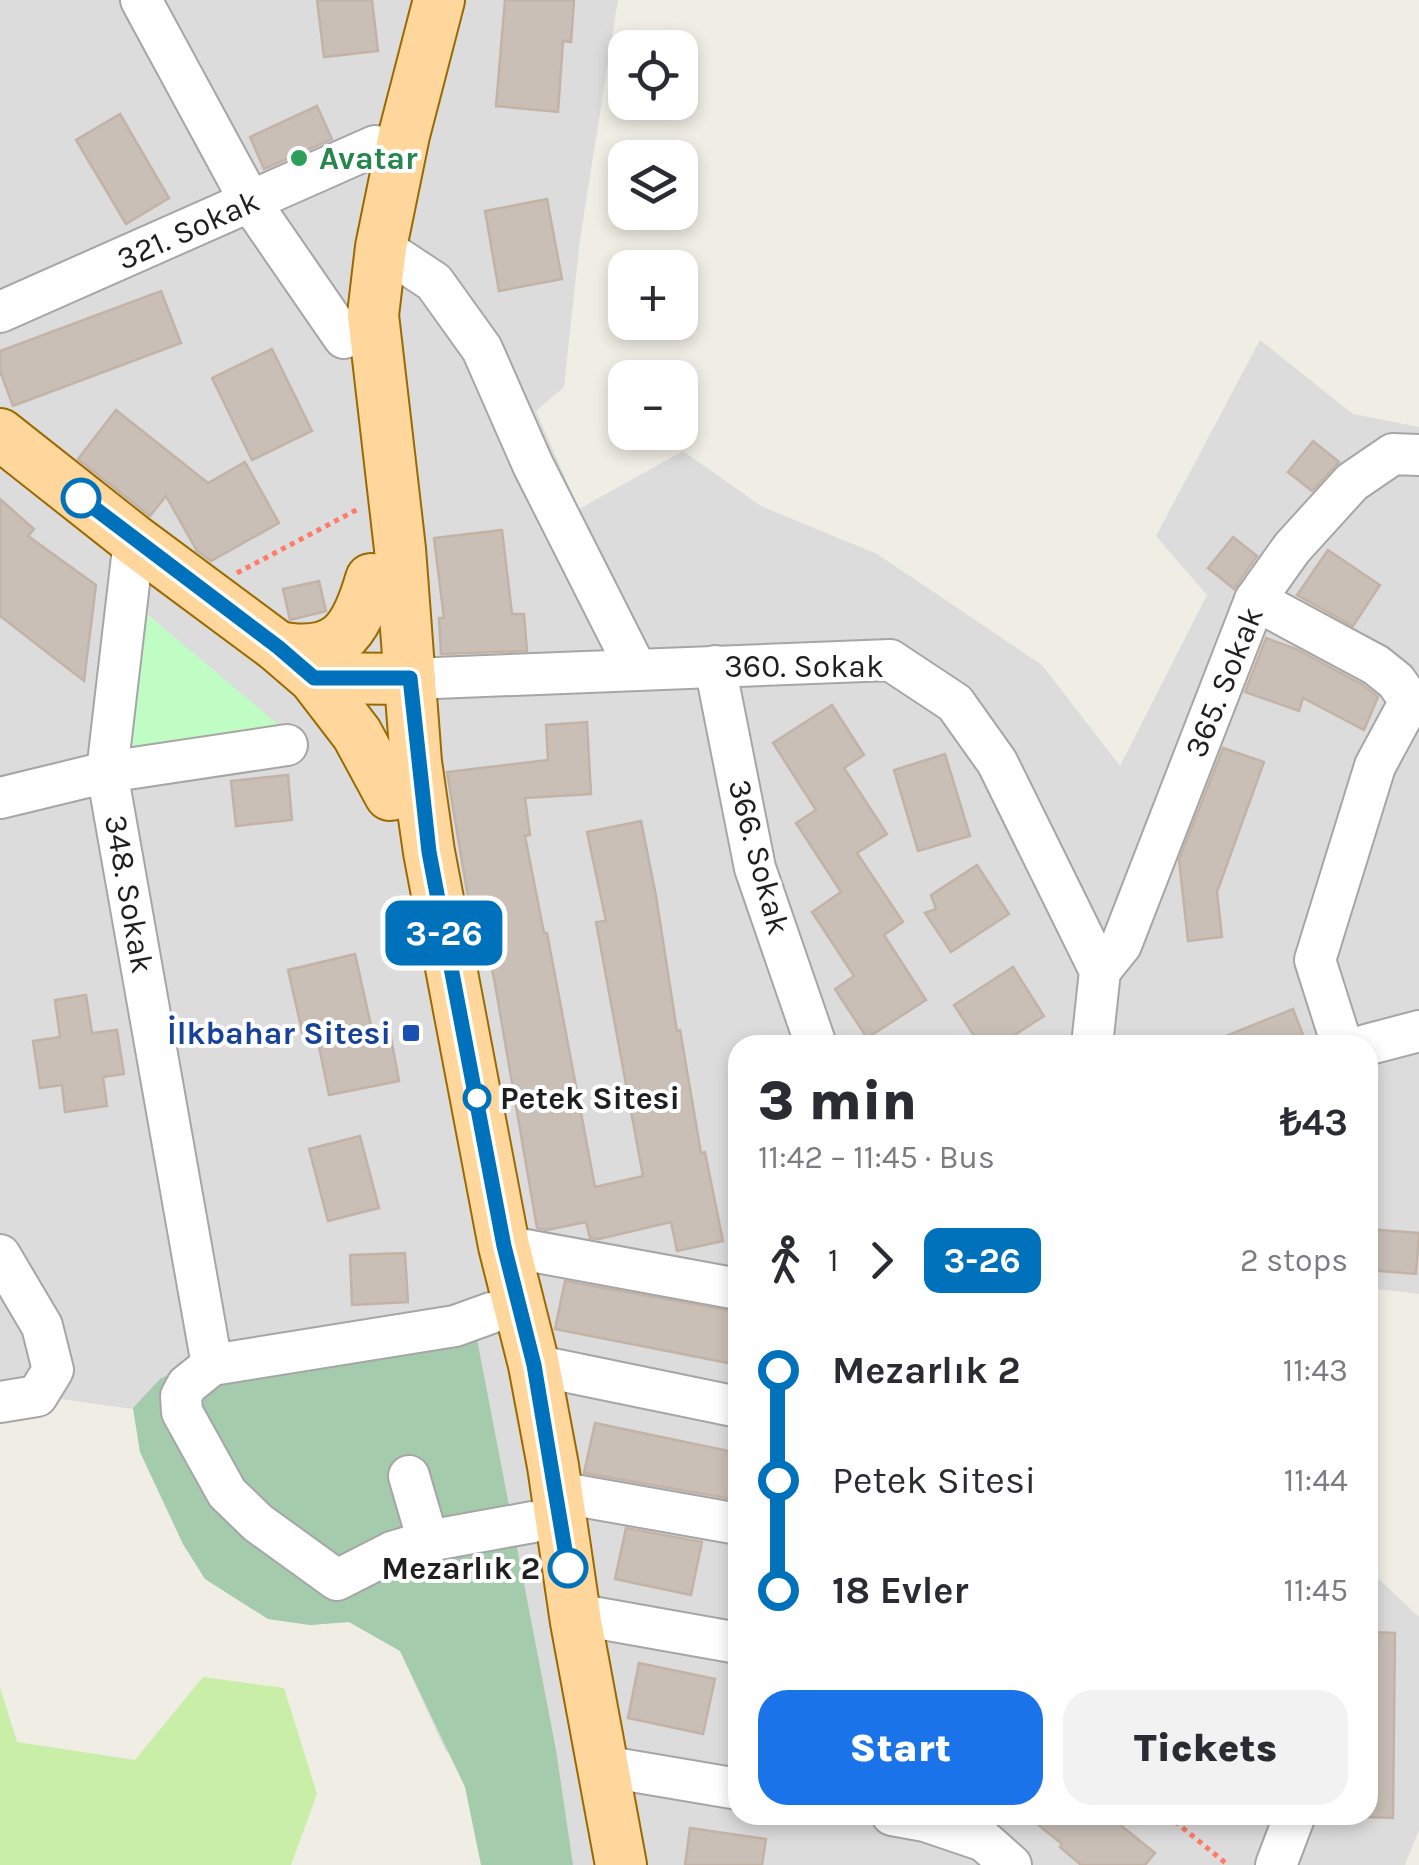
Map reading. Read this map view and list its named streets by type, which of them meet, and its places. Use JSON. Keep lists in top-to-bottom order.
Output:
{
  "streets": {
    "street": [
      "321. Sokak",
      "360. Sokak",
      "365. Sokak",
      "366. Sokak",
      "348. Sokak"
    ]
  },
  "crossings": [
    ["360. Sokak", "365. Sokak"],
    ["360. Sokak", "366. Sokak"]
  ],
  "places": {
    "other": ["Avatar", "Petek Sitesi", "Mezarlık 2"],
    "transit": ["İlkbahar Sitesi"]
  },
  "lines": ["bus line 3-26"],
  "page": {
    "on_map": "3-26",
    "map_buttons": ["+", "−"],
    "heading": ["3 min", "11:42 – 11:45 · Bus", "₺43"],
    "legs": ["1", "3-26", "2 stops"],
    "list": [
      {
        "name": "Mezarlık 2",
        "value": "11:43"
      },
      {
        "name": "Petek Sitesi",
        "value": "11:44"
      },
      {
        "name": "18 Evler",
        "value": "11:45"
      }
    ],
    "buttons": ["Start", "Tickets"]
  }
}
